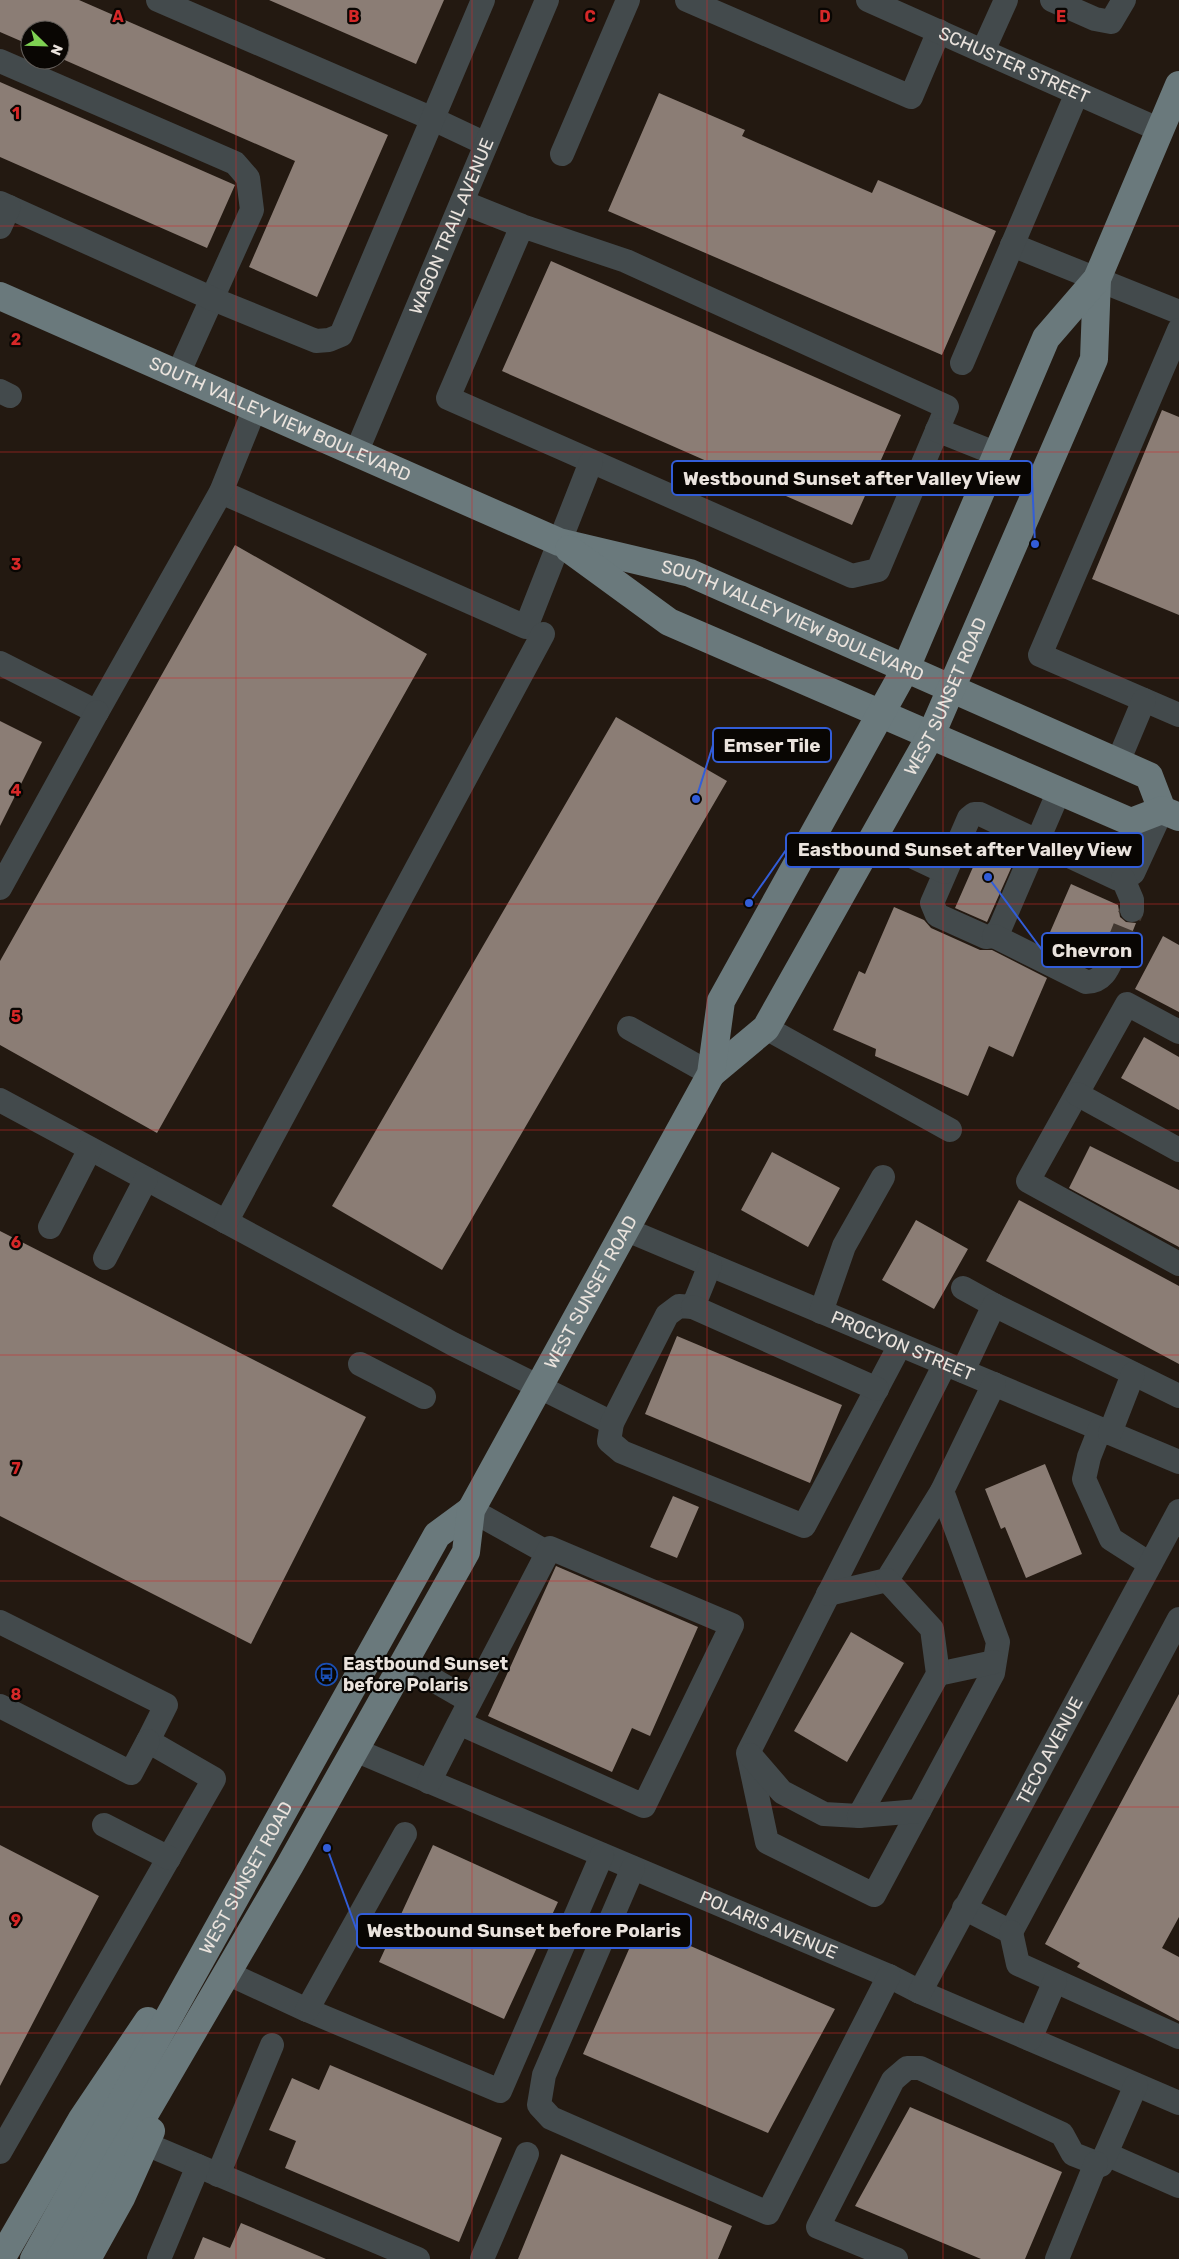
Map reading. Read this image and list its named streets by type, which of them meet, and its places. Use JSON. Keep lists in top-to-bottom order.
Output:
{
  "streets": {
    "main road": ["SOUTH VALLEY VIEW BOULEVARD", "WEST SUNSET ROAD"],
    "street": [
      "SCHUSTER STREET",
      "WAGON TRAIL AVENUE",
      "PROCYON STREET",
      "TECO AVENUE",
      "POLARIS AVENUE"
    ]
  },
  "crossings": [
    ["SCHUSTER STREET", "WEST SUNSET ROAD"],
    ["WAGON TRAIL AVENUE", "SOUTH VALLEY VIEW BOULEVARD"],
    ["SOUTH VALLEY VIEW BOULEVARD", "WEST SUNSET ROAD"],
    ["WEST SUNSET ROAD", "PROCYON STREET"],
    ["WEST SUNSET ROAD", "POLARIS AVENUE"],
    ["TECO AVENUE", "POLARIS AVENUE"]
  ],
  "places": {
    "other": [
      "Westbound Sunset after Valley View",
      "Emser Tile",
      "Chevron",
      "Eastbound Sunset after Valley View",
      "Westbound Sunset before Polaris"
    ],
    "bus stop": ["Eastbound Sunset before Polaris"]
  },
  "north": "bottom right",
  "grid": {
    "columns": [
      "A",
      "B",
      "C",
      "D",
      "E"
    ],
    "rows": [
      "1",
      "2",
      "3",
      "4",
      "5",
      "6",
      "7",
      "8",
      "9"
    ]
  }
}
